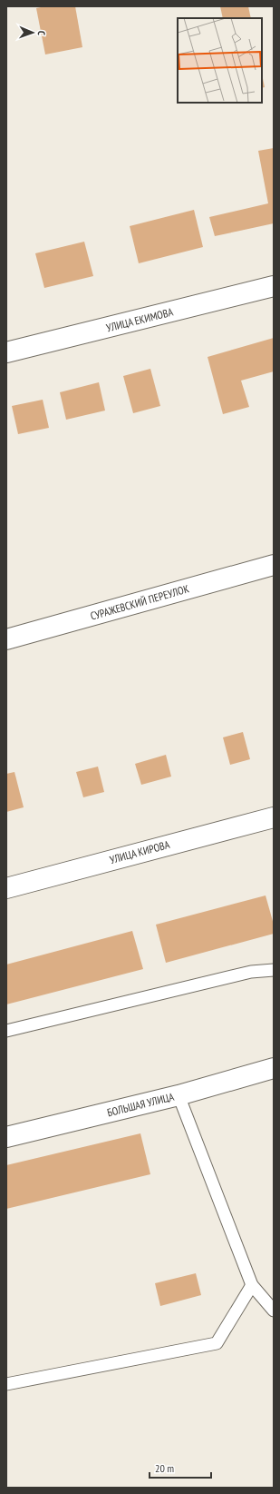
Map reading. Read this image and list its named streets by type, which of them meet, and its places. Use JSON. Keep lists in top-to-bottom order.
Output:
{
  "streets": {
    "street": [
      "УЛИЦА ЕКИМОВА",
      "СУРАЖЕВСКИЙ ПЕРЕУЛОК",
      "УЛИЦА КИРОВА",
      "БОЛЬШАЯ УЛИЦА"
    ]
  },
  "scale_bar": "20 m",
  "north": "right"
}
